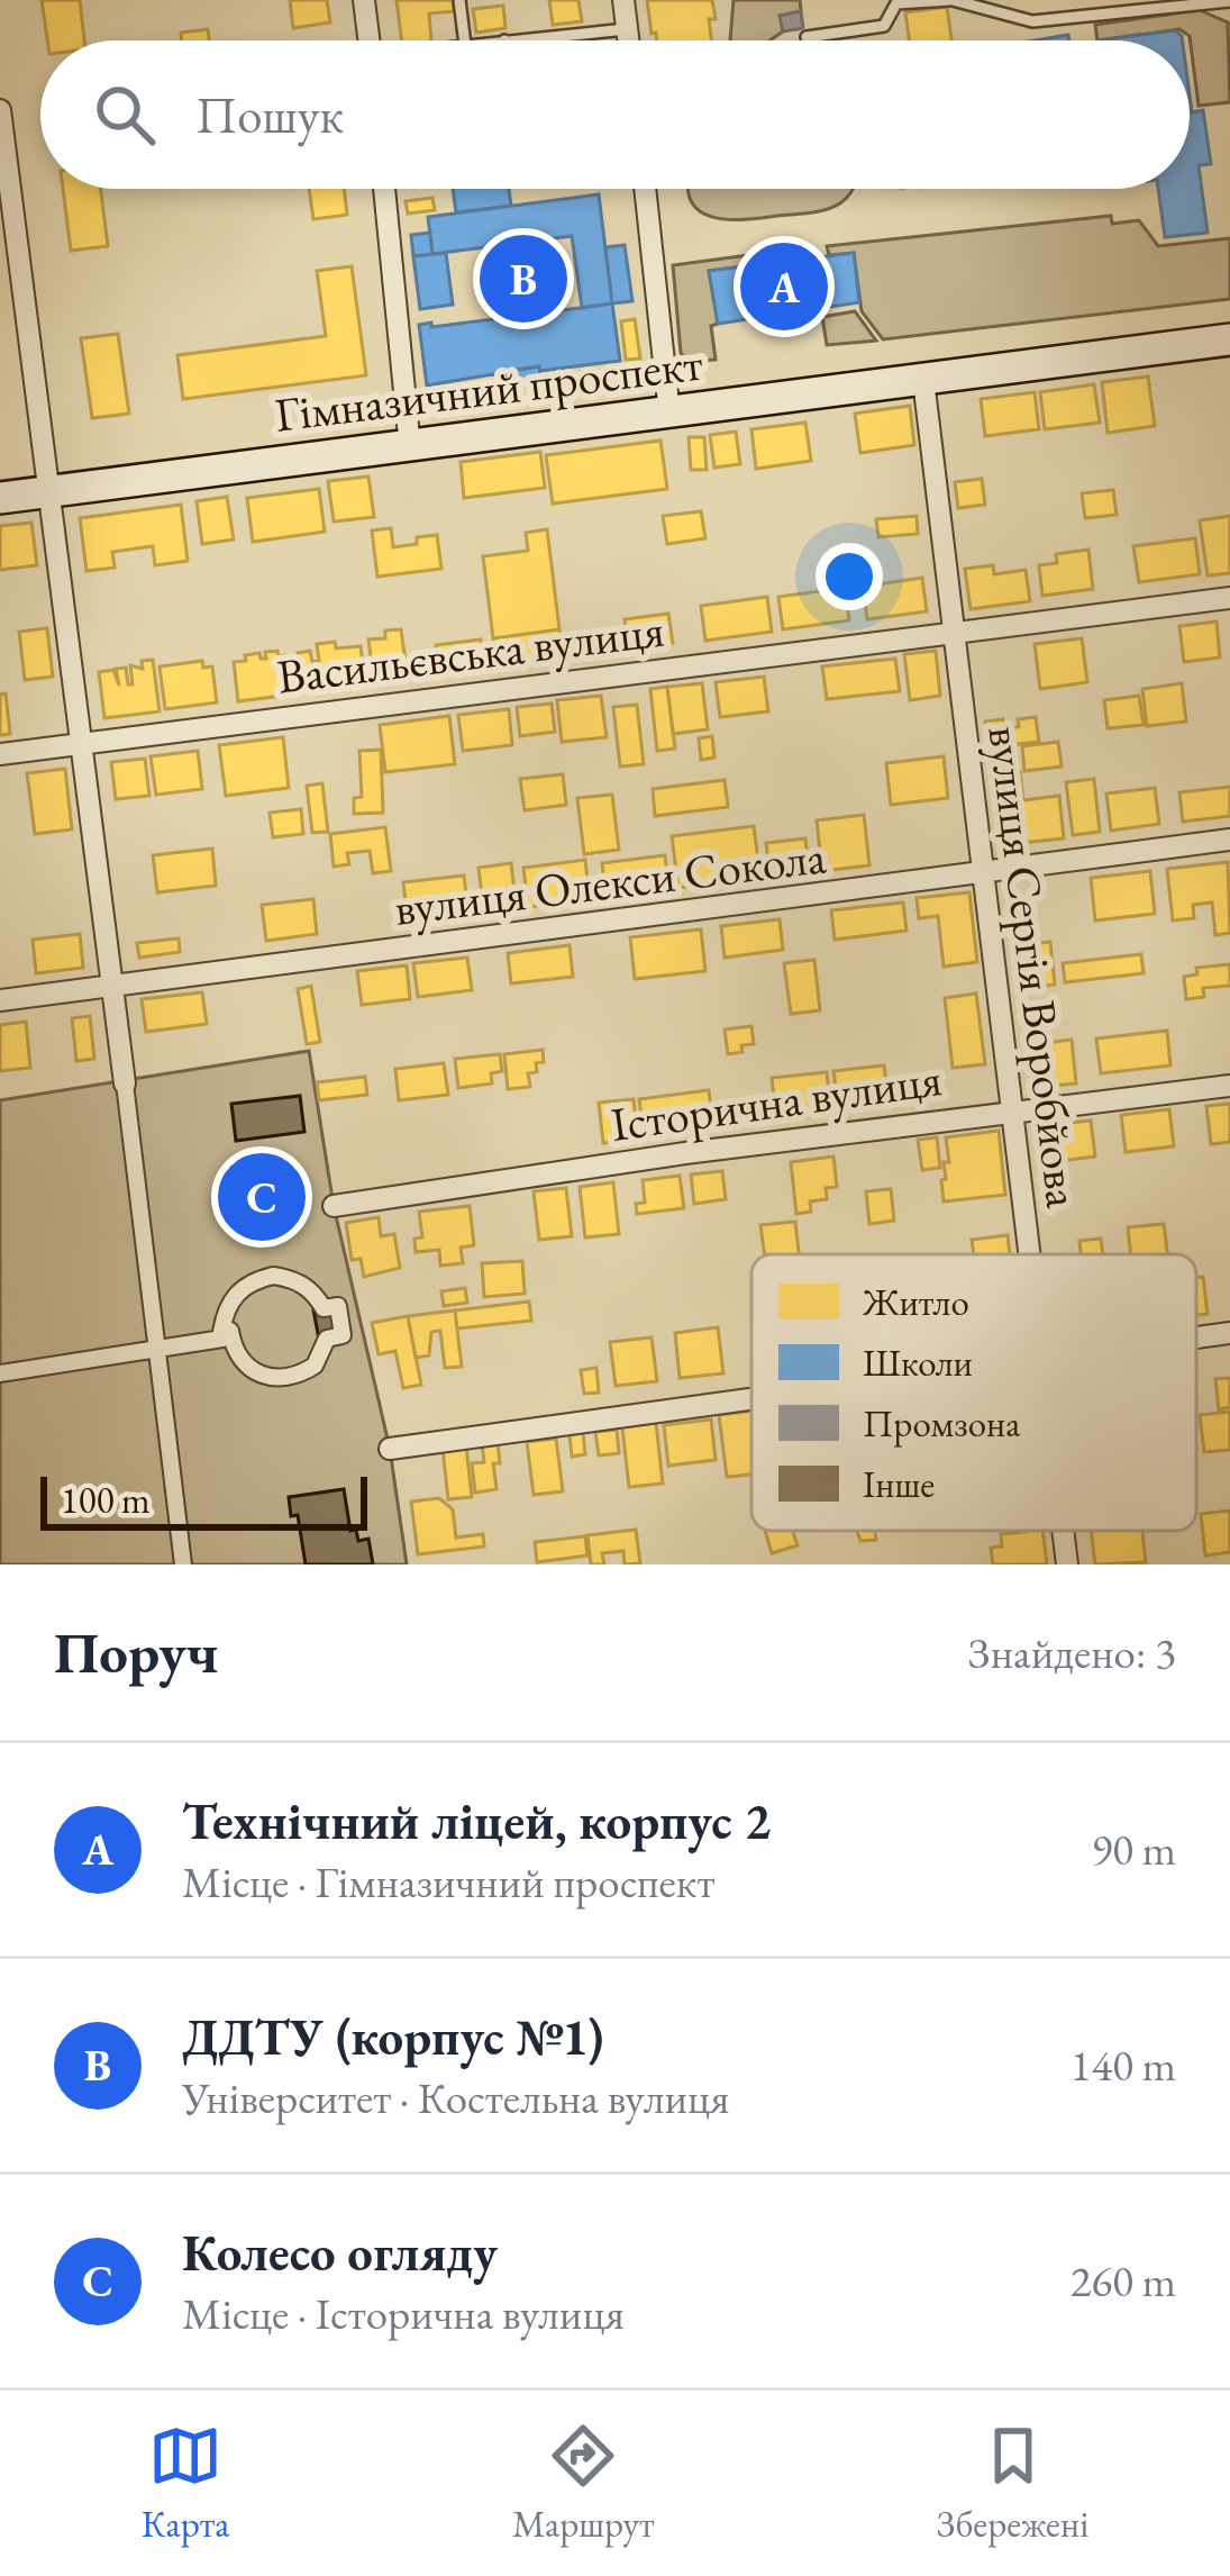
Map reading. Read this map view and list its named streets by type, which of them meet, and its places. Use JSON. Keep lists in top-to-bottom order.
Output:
{
  "streets": {
    "main road": ["Гімназичний проспект"],
    "street": [
      "Васильєвська вулиця",
      "вулиця Олекси Сокола",
      "вулиця Сергія Воробйова",
      "Історична вулиця"
    ]
  },
  "crossings": [
    ["Гімназичний проспект", "вулиця Сергія Воробйова"],
    ["Васильєвська вулиця", "вулиця Сергія Воробйова"],
    ["вулиця Олекси Сокола", "вулиця Сергія Воробйова"],
    ["вулиця Сергія Воробйова", "Історична вулиця"]
  ],
  "legend": [
    "Житло",
    "Школи",
    "Промзона",
    "Інше"
  ],
  "scale_bar": "100 m",
  "page": {
    "search": "Пошук",
    "pins": ["B", "A", "C"],
    "scale": "100 m",
    "heading": ["Поруч", "Знайдено: 3"],
    "list": [
      {
        "mark": "A",
        "name": "Технічний ліцей, корпус 2",
        "note": "Місце · Гімназичний проспект",
        "value": "90 m"
      },
      {
        "mark": "B",
        "name": "ДДТУ (корпус №1)",
        "note": "Університет · Костельна вулиця",
        "value": "140 m"
      },
      {
        "mark": "C",
        "name": "Колесо огляду",
        "note": "Місце · Історична вулиця",
        "value": "260 m"
      }
    ],
    "nav": ["Карта", "Маршрут", "Збережені"]
  }
}
